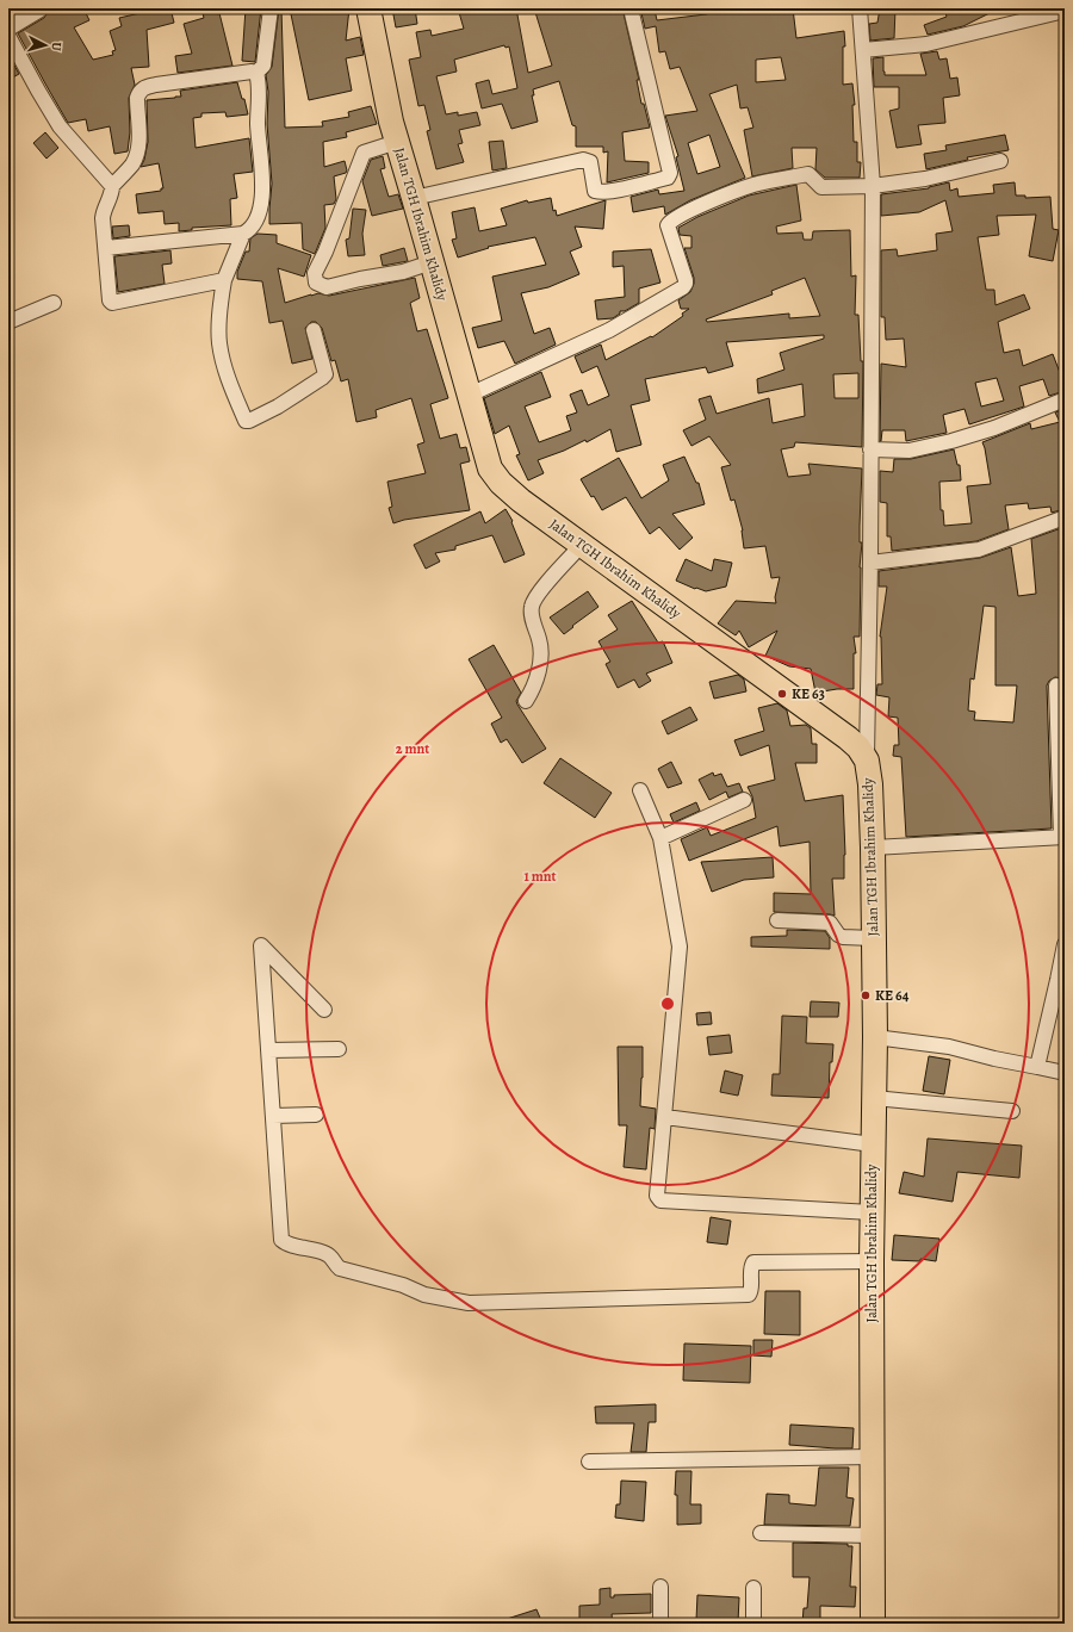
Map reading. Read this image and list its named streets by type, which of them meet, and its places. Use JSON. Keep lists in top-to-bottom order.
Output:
{
  "streets": {
    "main road": ["Jalan TGH Ibrahim Khalidy"]
  },
  "places": ["KE 63", "KE 64"],
  "north": "right",
  "rings": ["2 mnt", "1 mnt"]
}
